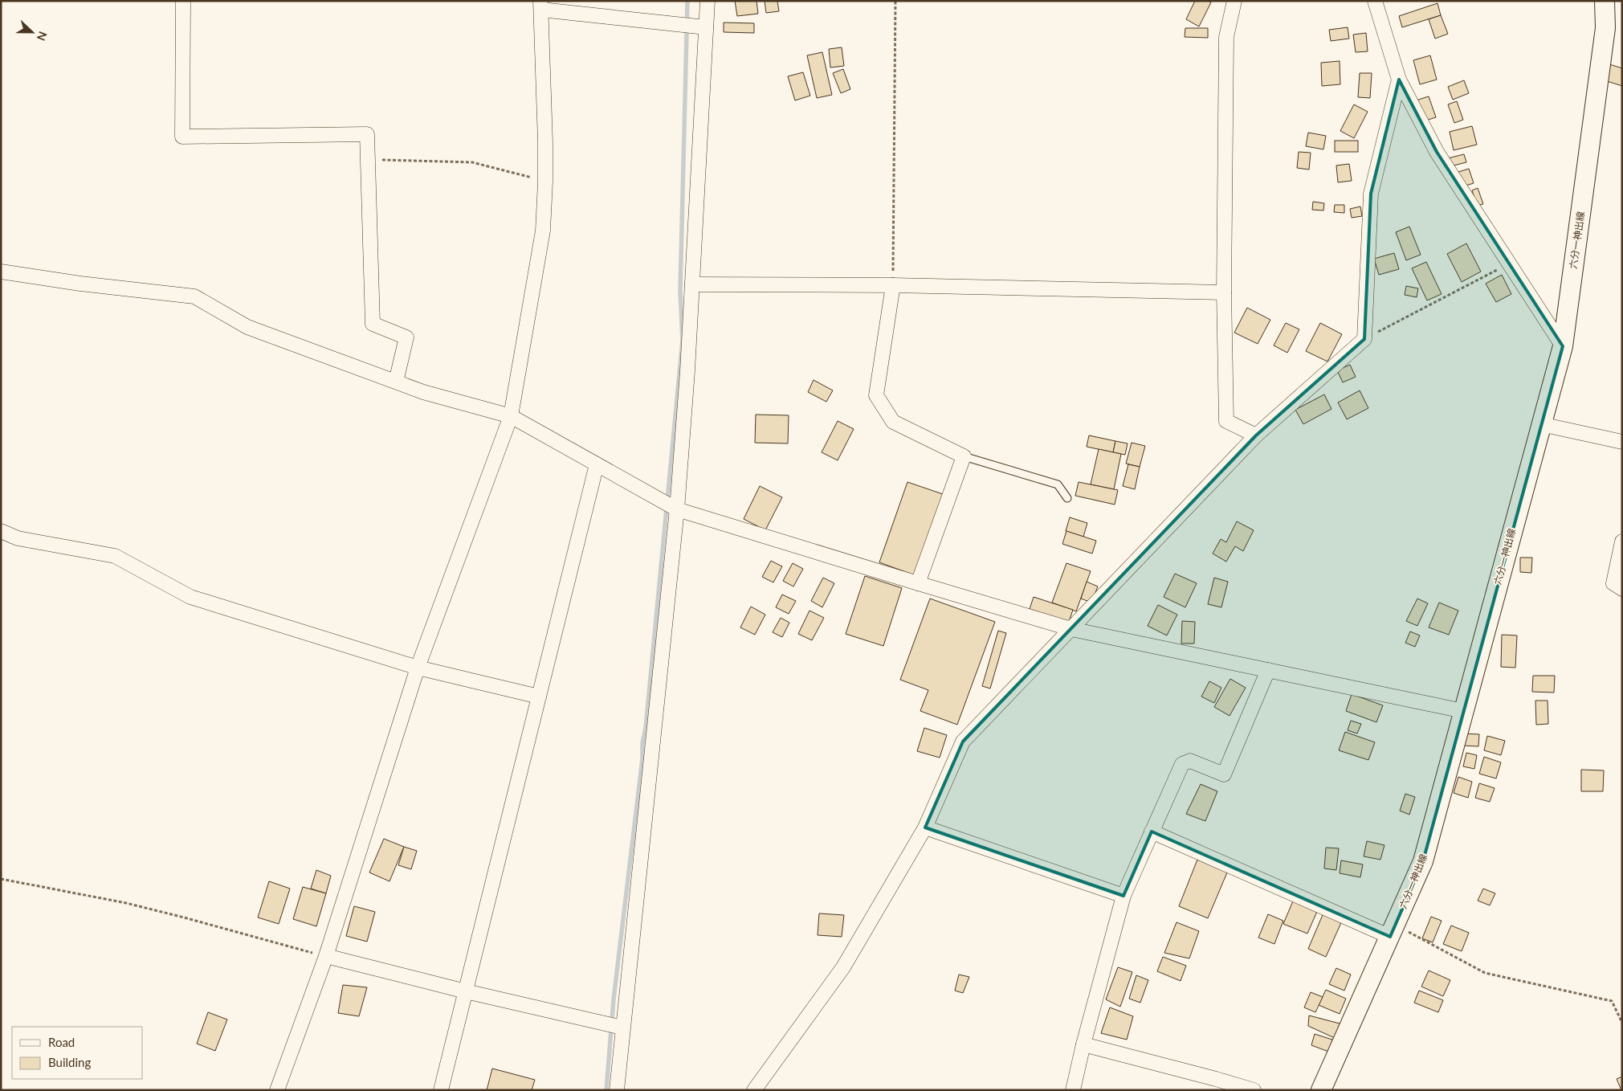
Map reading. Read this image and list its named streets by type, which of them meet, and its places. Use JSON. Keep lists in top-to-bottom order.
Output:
{
  "streets": {
    "main road": ["六分一神出線"]
  },
  "legend": ["Road", "Building"],
  "north": "right"
}
